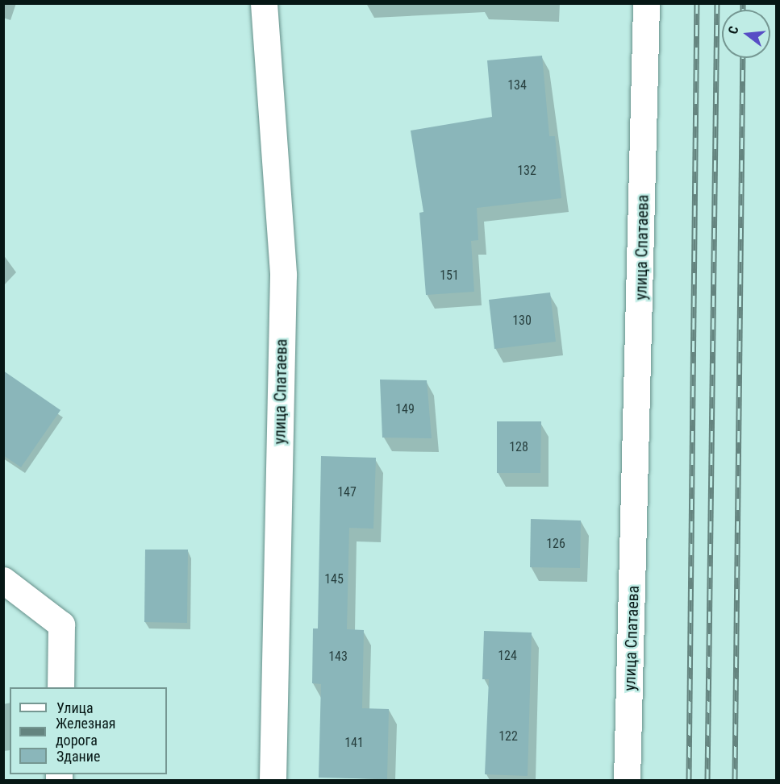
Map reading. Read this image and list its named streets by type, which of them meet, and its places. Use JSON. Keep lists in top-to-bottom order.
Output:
{
  "streets": {
    "street": ["улица Спатаева"]
  },
  "house_numbers": [
    "134",
    "132",
    "151",
    "130",
    "149",
    "128",
    "147",
    "126",
    "145",
    "124",
    "143",
    "122",
    "141"
  ],
  "legend": ["Улица", "Железная дорога", "Здание"],
  "north": "left"
}
